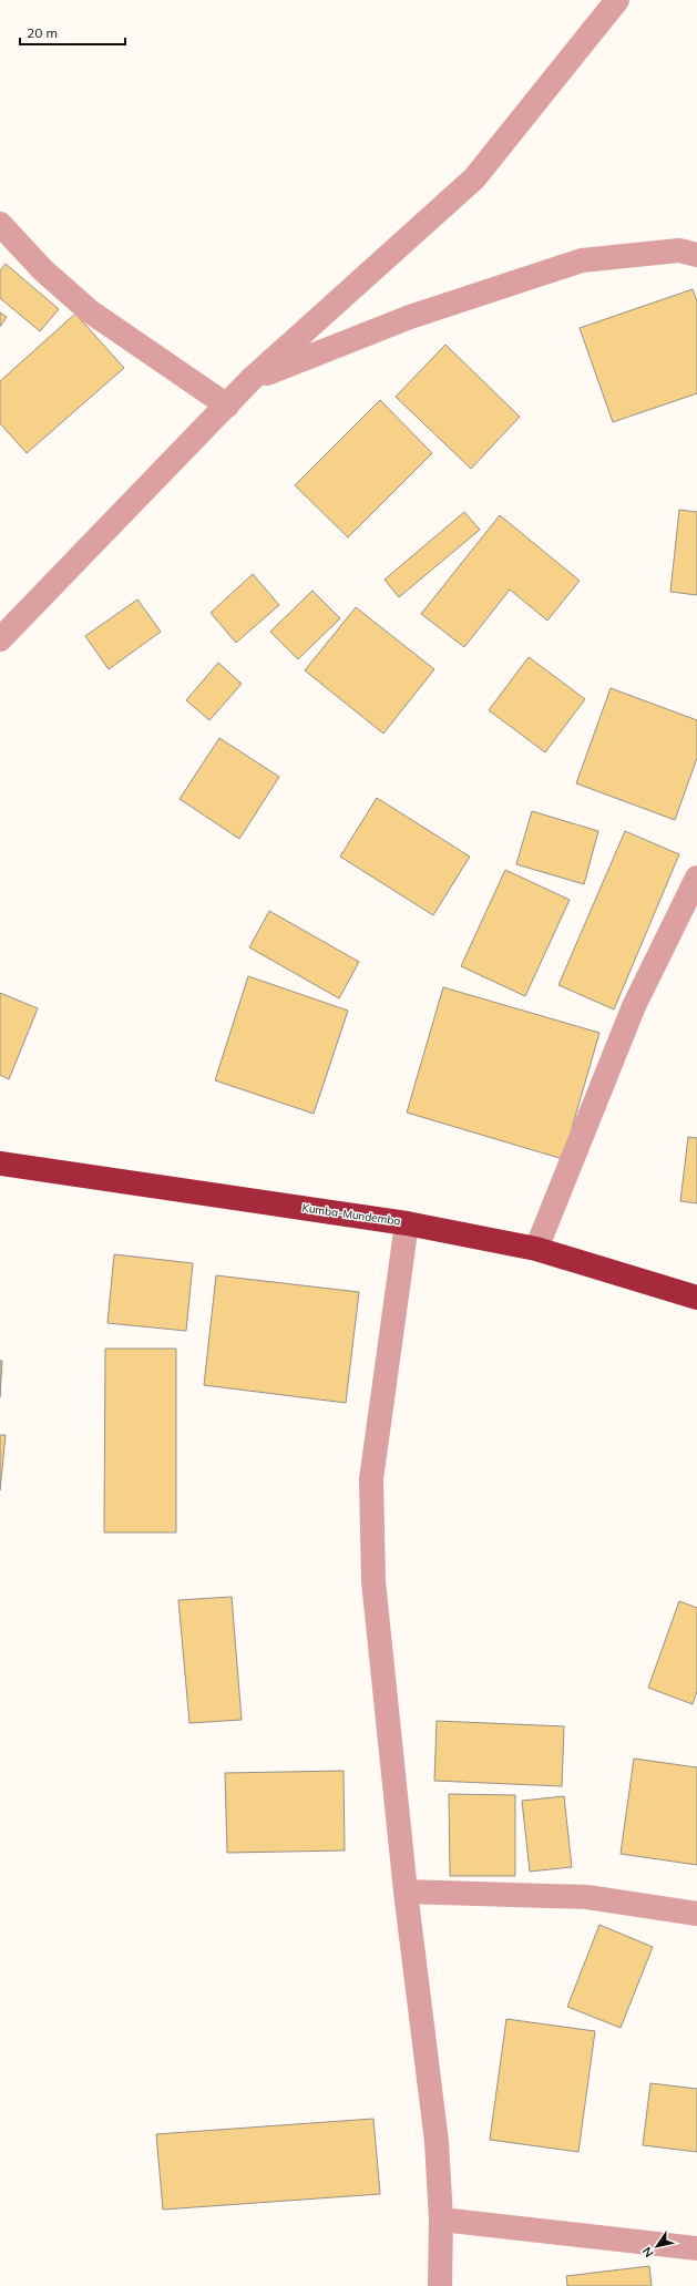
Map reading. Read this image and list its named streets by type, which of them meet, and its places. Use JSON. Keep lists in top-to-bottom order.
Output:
{
  "streets": {
    "highway": ["Kumba-Mundemba"]
  },
  "scale_bar": "20 m",
  "north": "bottom left"
}
